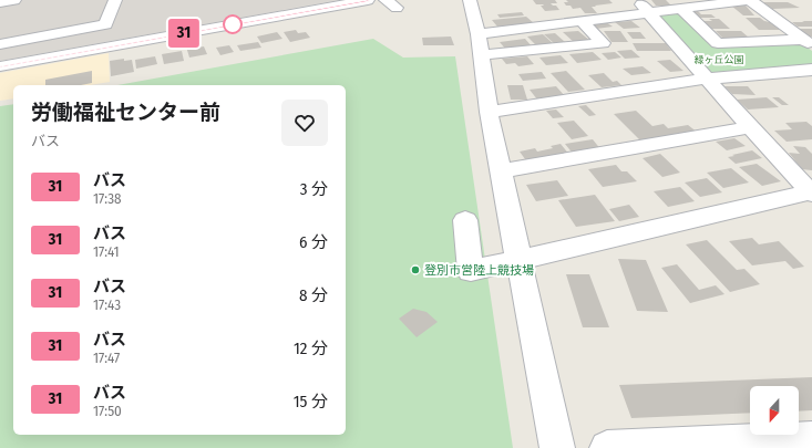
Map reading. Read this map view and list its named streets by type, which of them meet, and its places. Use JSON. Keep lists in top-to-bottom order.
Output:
{
  "parks": ["緑ヶ丘公園"],
  "places": ["登別市営陸上競技場"],
  "lines": ["bus line 31"],
  "north": "bottom",
  "page": {
    "on_map": "31",
    "heading": ["労働福祉センター前", "バス"],
    "list": [
      {
        "mark": "31",
        "name": "バス",
        "note": "17:38",
        "value": "3 分"
      },
      {
        "mark": "31",
        "name": "バス",
        "note": "17:41",
        "value": "6 分"
      },
      {
        "mark": "31",
        "name": "バス",
        "note": "17:43",
        "value": "8 分"
      },
      {
        "mark": "31",
        "name": "バス",
        "note": "17:47",
        "value": "12 分"
      },
      {
        "mark": "31",
        "name": "バス",
        "note": "17:50",
        "value": "15 分"
      }
    ]
  }
}
